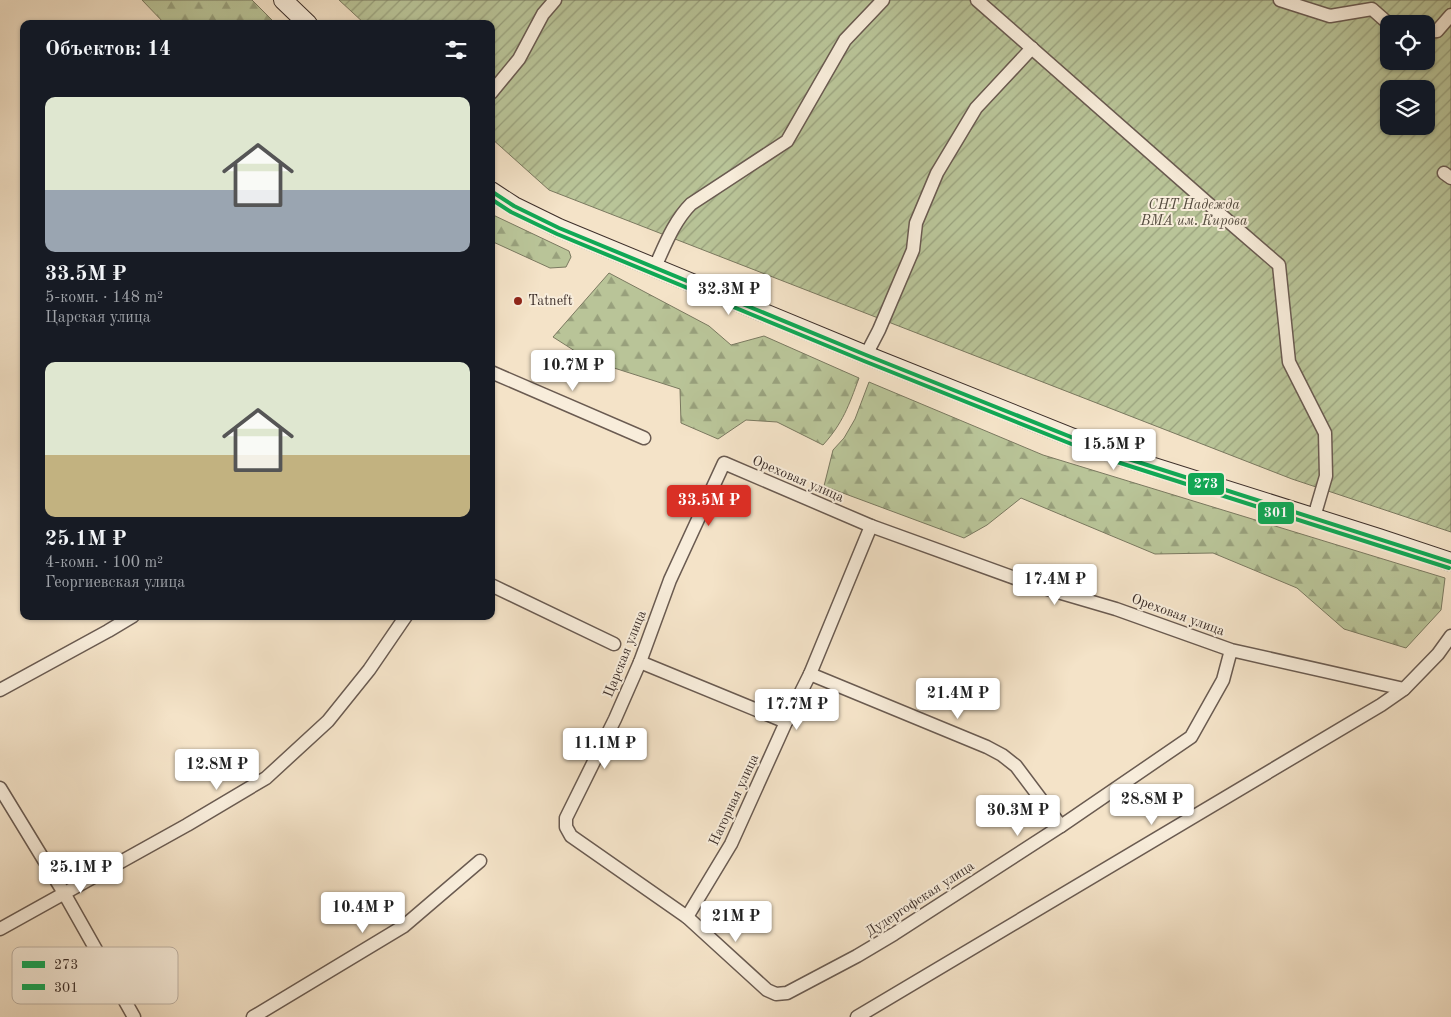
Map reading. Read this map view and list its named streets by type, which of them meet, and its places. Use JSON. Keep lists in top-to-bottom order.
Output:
{
  "streets": {
    "street": [
      "Ореховая улица",
      "Царская улица",
      "Нагорная улица",
      "Дудергофская улица"
    ]
  },
  "crossings": [
    ["Ореховая улица", "Царская улица"],
    ["Ореховая улица", "Нагорная улица"],
    ["Ореховая улица", "Дудергофская улица"],
    ["Царская улица", "Нагорная улица"],
    ["Царская улица", "Дудергофская улица"],
    ["Нагорная улица", "Дудергофская улица"]
  ],
  "parks": ["СНТ Надежда ВМА им. Кирова"],
  "places": ["Tatneft"],
  "lines": ["transit line 273", "transit line 301"],
  "legend": ["273", "301"],
  "page": {
    "heading": "Объектов: 14",
    "list": [
      {
        "name": "33.5M ₽",
        "note": "5-комн. · 148 m² · Царская улица"
      },
      {
        "name": "25.1M ₽",
        "note": "4-комн. · 100 m² · Георгиевская улица"
      }
    ],
    "price": [
      "32.3M ₽",
      "10.7M ₽",
      "15.5M ₽",
      "33.5M ₽",
      "17.4M ₽",
      "21.4M ₽",
      "17.7M ₽",
      "11.1M ₽",
      "12.8M ₽",
      "28.8M ₽",
      "30.3M ₽",
      "25.1M ₽",
      "10.4M ₽",
      "21M ₽"
    ]
  }
}
